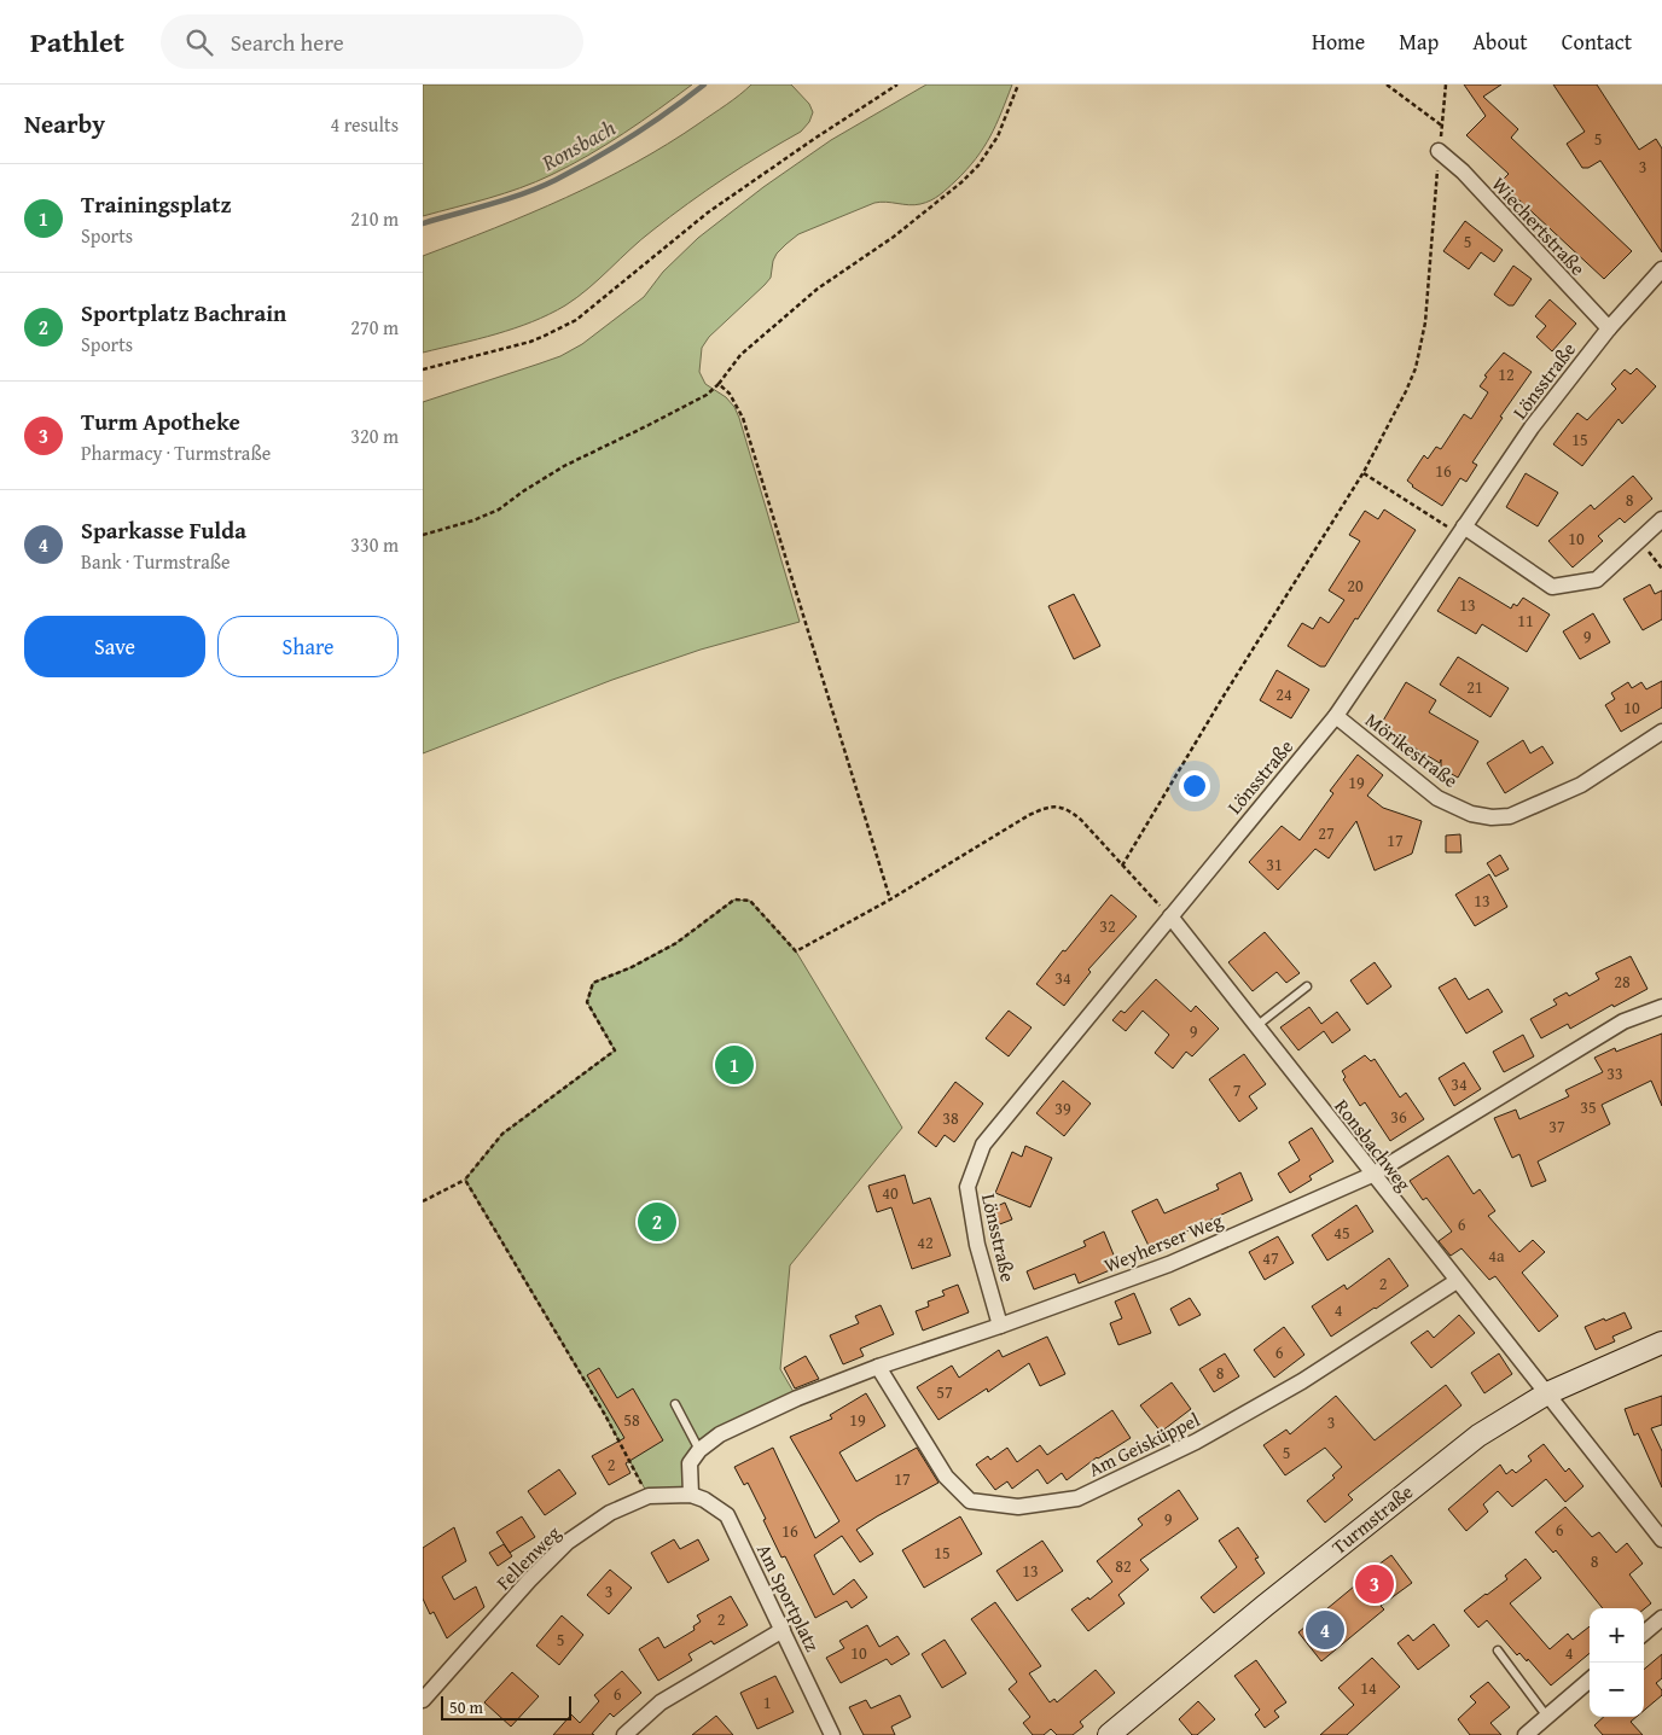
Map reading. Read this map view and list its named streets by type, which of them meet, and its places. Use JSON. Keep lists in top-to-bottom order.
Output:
{
  "streets": {
    "main road": ["Turmstraße"],
    "street": [
      "Wiechertstraße",
      "Lönsstraße",
      "Mörikestraße",
      "Ronsbachweg",
      "Weyherser Weg",
      "Am Geisküppel",
      "Fellenweg",
      "Am Sportplatz"
    ]
  },
  "crossings": [
    ["Wiechertstraße", "Lönsstraße"],
    ["Lönsstraße", "Mörikestraße"],
    ["Lönsstraße", "Ronsbachweg"],
    ["Lönsstraße", "Weyherser Weg"],
    ["Ronsbachweg", "Weyherser Weg"],
    ["Ronsbachweg", "Am Geisküppel"],
    ["Ronsbachweg", "Turmstraße"],
    ["Weyherser Weg", "Am Geisküppel"],
    ["Fellenweg", "Am Sportplatz"]
  ],
  "water": ["Ronsbach"],
  "house_numbers": [
    "5",
    "3",
    "5",
    "12",
    "15",
    "16",
    "8",
    "10",
    "20",
    "13",
    "11",
    "9",
    "21",
    "24",
    "10",
    "19",
    "27",
    "17",
    "31",
    "13",
    "32",
    "34",
    "28",
    "9",
    "33",
    "34",
    "7",
    "35",
    "39",
    "36",
    "38",
    "37",
    "40",
    "6",
    "45",
    "42",
    "4a",
    "47",
    "2",
    "4",
    "6",
    "8",
    "57",
    "58",
    "19",
    "3",
    "5",
    "2",
    "17",
    "9",
    "6",
    "16",
    "15",
    "8",
    "82",
    "13",
    "3",
    "2",
    "5",
    "10",
    "4",
    "14",
    "6",
    "1"
  ],
  "scale_bar": "50 m",
  "page": {
    "header": "Pathlet",
    "search": "Search here",
    "nav": [
      "Home",
      "Map",
      "About",
      "Contact"
    ],
    "heading": ["Nearby", "4 results"],
    "list": [
      {
        "mark": "1",
        "name": "Trainingsplatz",
        "note": "Sports",
        "value": "210 m"
      },
      {
        "mark": "2",
        "name": "Sportplatz Bachrain",
        "note": "Sports",
        "value": "270 m"
      },
      {
        "mark": "3",
        "name": "Turm Apotheke",
        "note": "Pharmacy · Turmstraße",
        "value": "320 m"
      },
      {
        "mark": "4",
        "name": "Sparkasse Fulda",
        "note": "Bank · Turmstraße",
        "value": "330 m"
      }
    ],
    "buttons": ["Save", "Share"],
    "pins": [
      "1",
      "2",
      "3",
      "4"
    ],
    "map_buttons": ["+", "−"],
    "scale": "50 m"
  }
}
